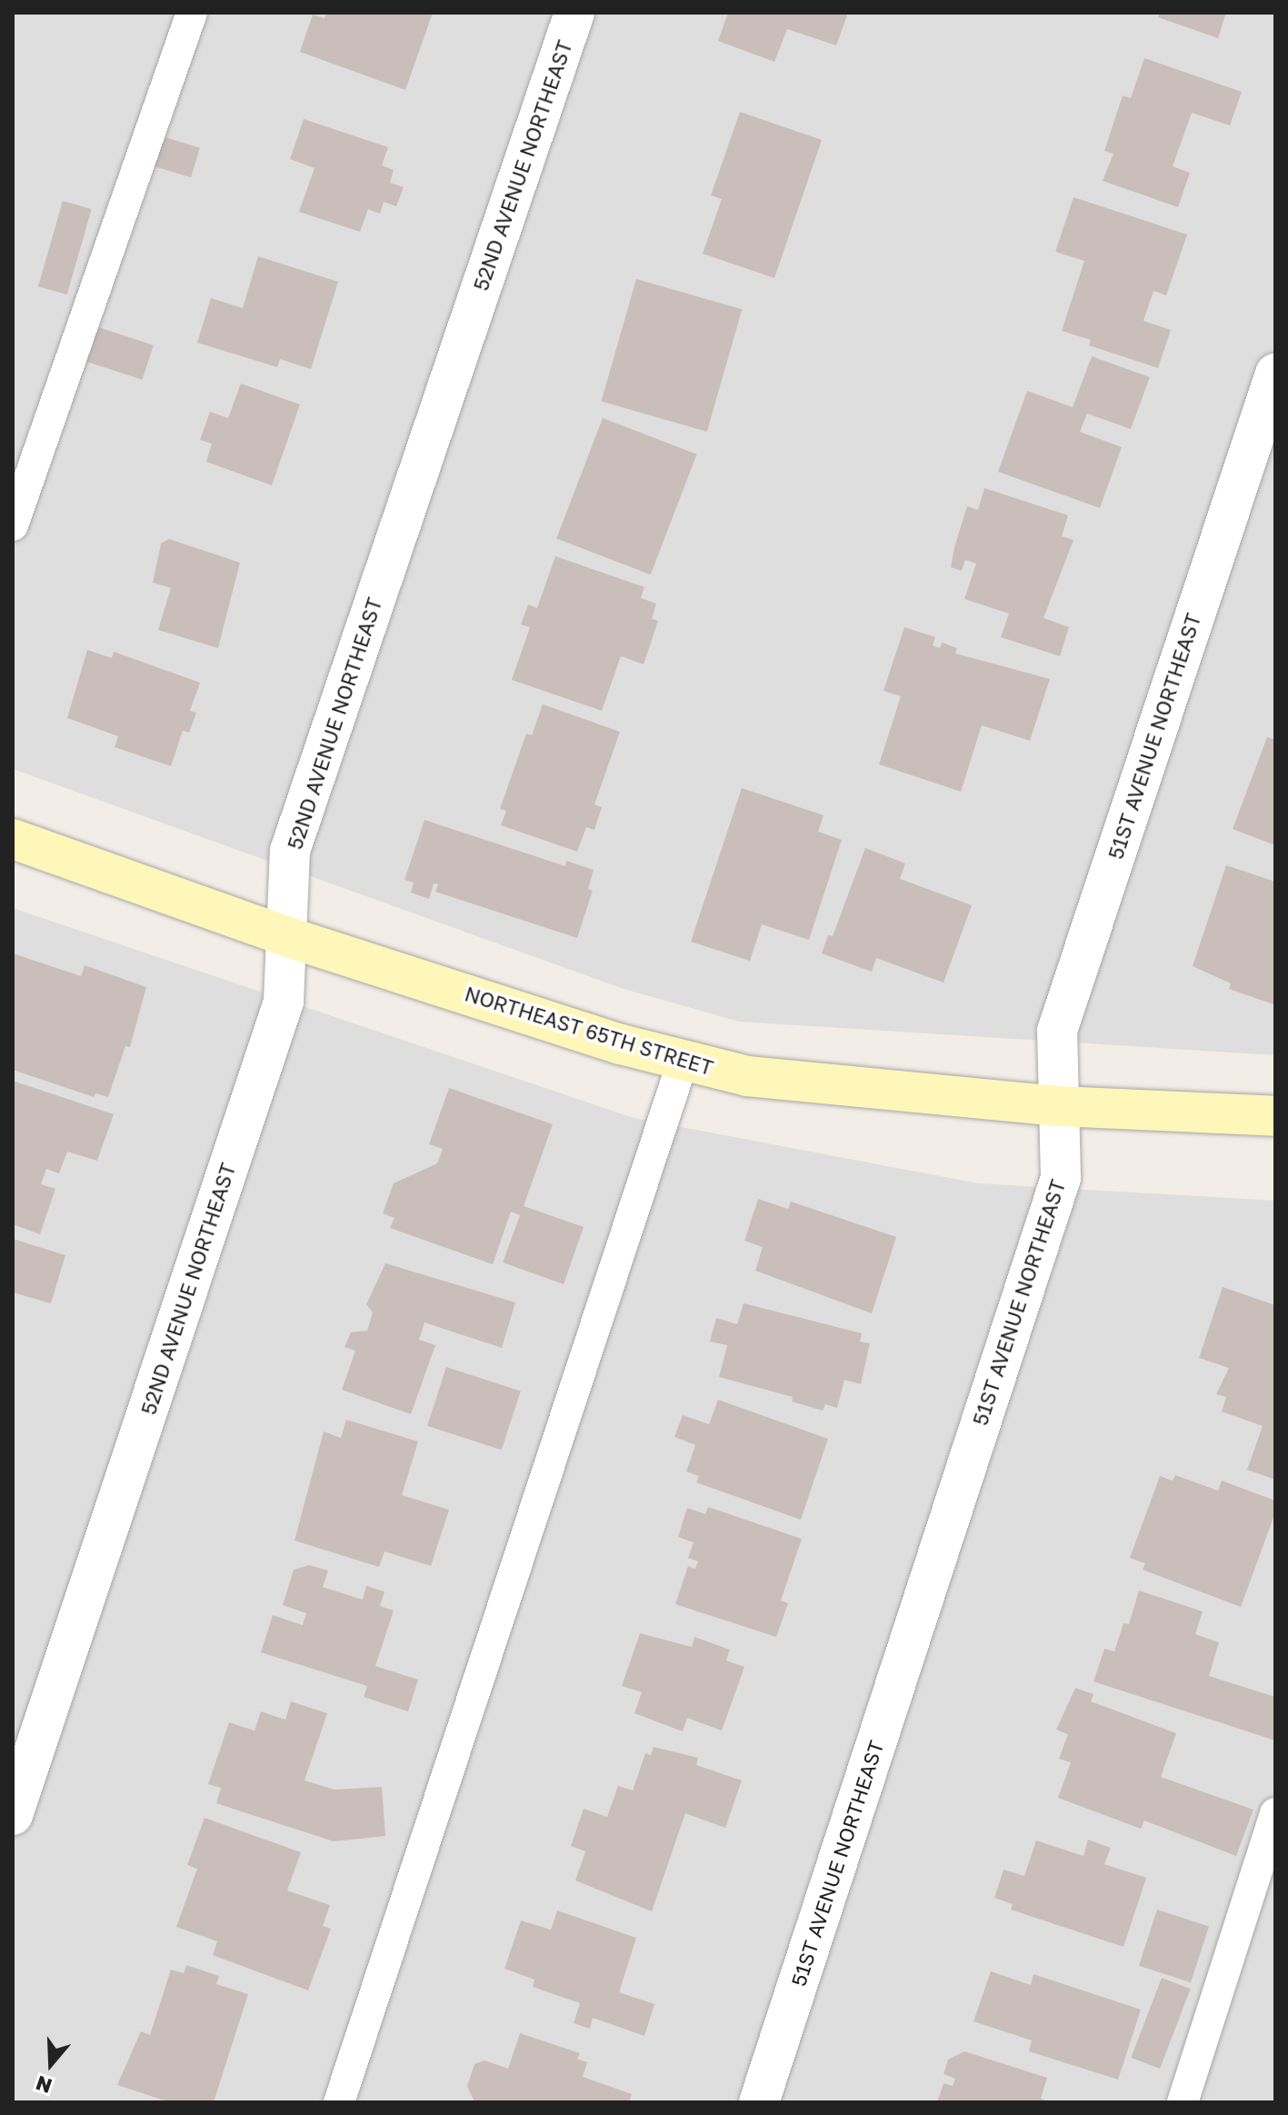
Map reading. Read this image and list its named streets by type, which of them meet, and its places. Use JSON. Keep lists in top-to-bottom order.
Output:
{
  "streets": {
    "main road": ["NORTHEAST 65TH STREET"],
    "street": ["52ND AVENUE NORTHEAST", "51ST AVENUE NORTHEAST"]
  },
  "crossings": [
    ["52ND AVENUE NORTHEAST", "NORTHEAST 65TH STREET"],
    ["51ST AVENUE NORTHEAST", "NORTHEAST 65TH STREET"]
  ],
  "north": "bottom"
}
